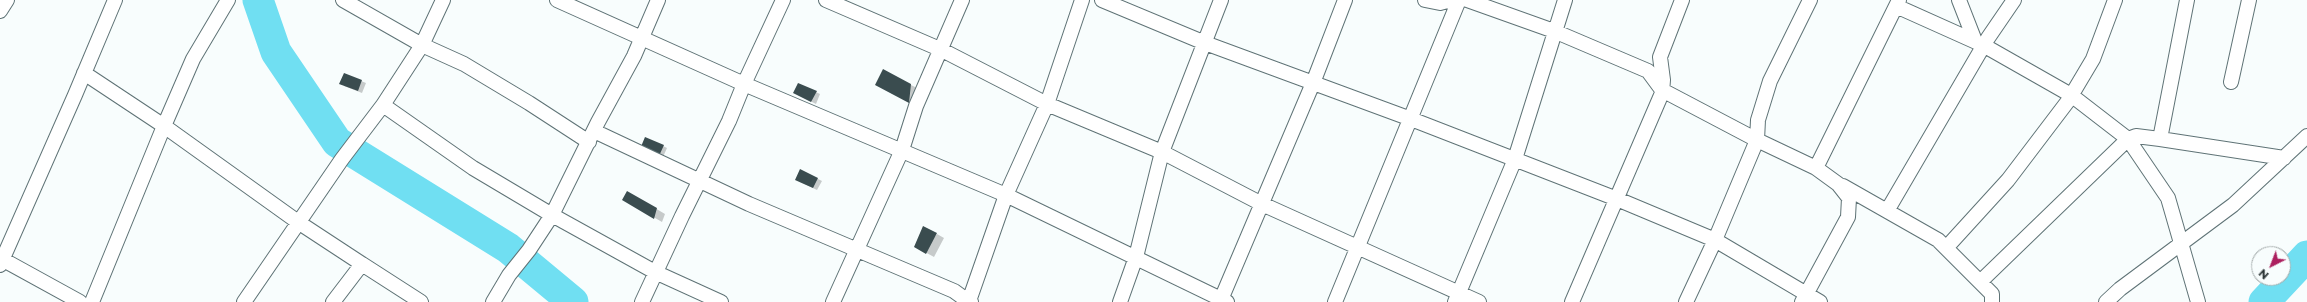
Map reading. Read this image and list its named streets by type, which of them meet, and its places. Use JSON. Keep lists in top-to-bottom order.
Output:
{
  "north": "bottom left"
}
